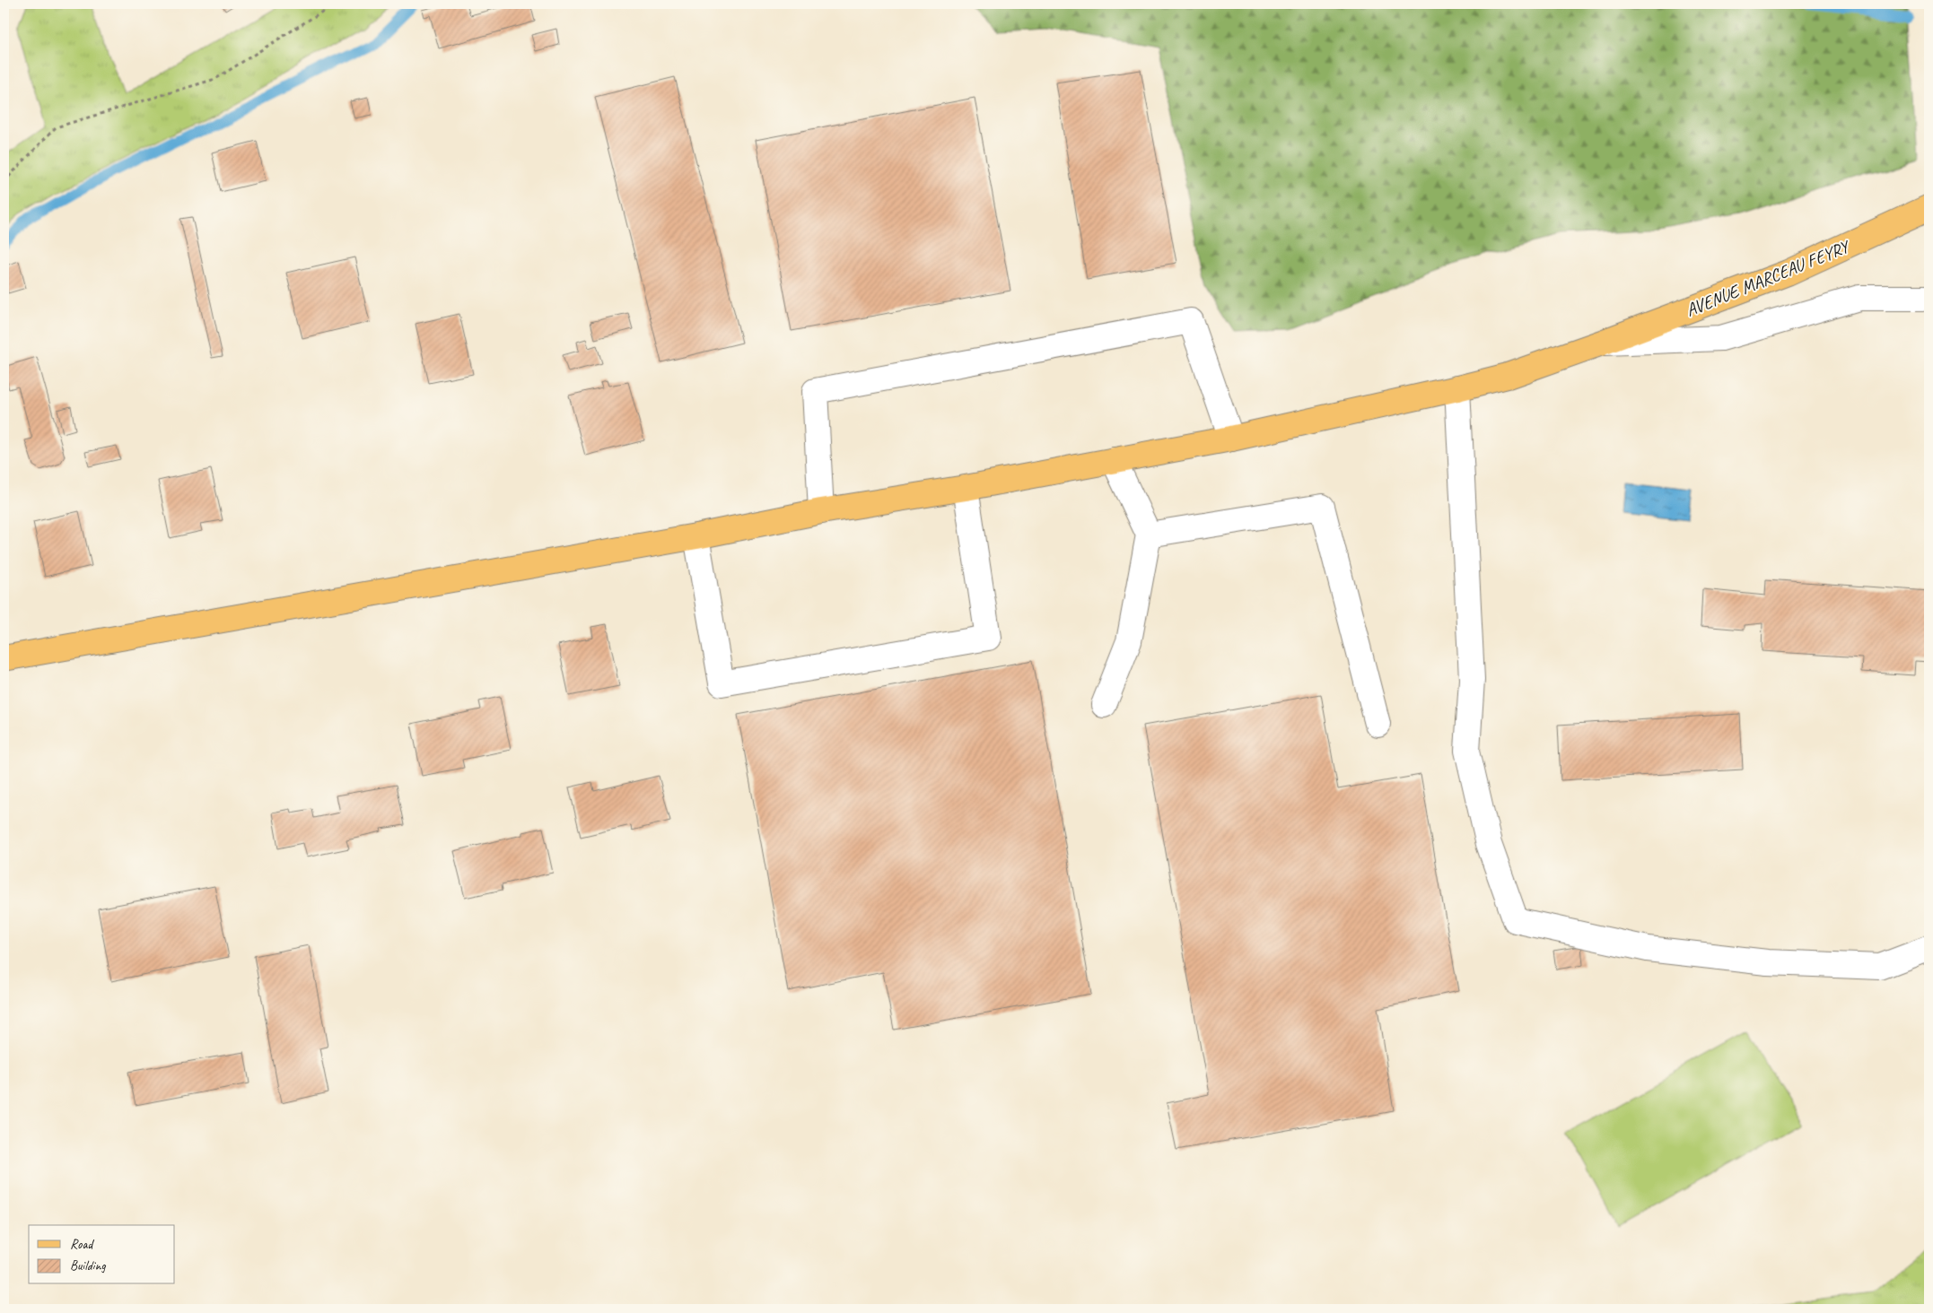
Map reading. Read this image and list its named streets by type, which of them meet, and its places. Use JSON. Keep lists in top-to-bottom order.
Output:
{
  "streets": {
    "main road": ["AVENUE MARCEAU FEYRY"]
  },
  "legend": ["Road", "Building"]
}
